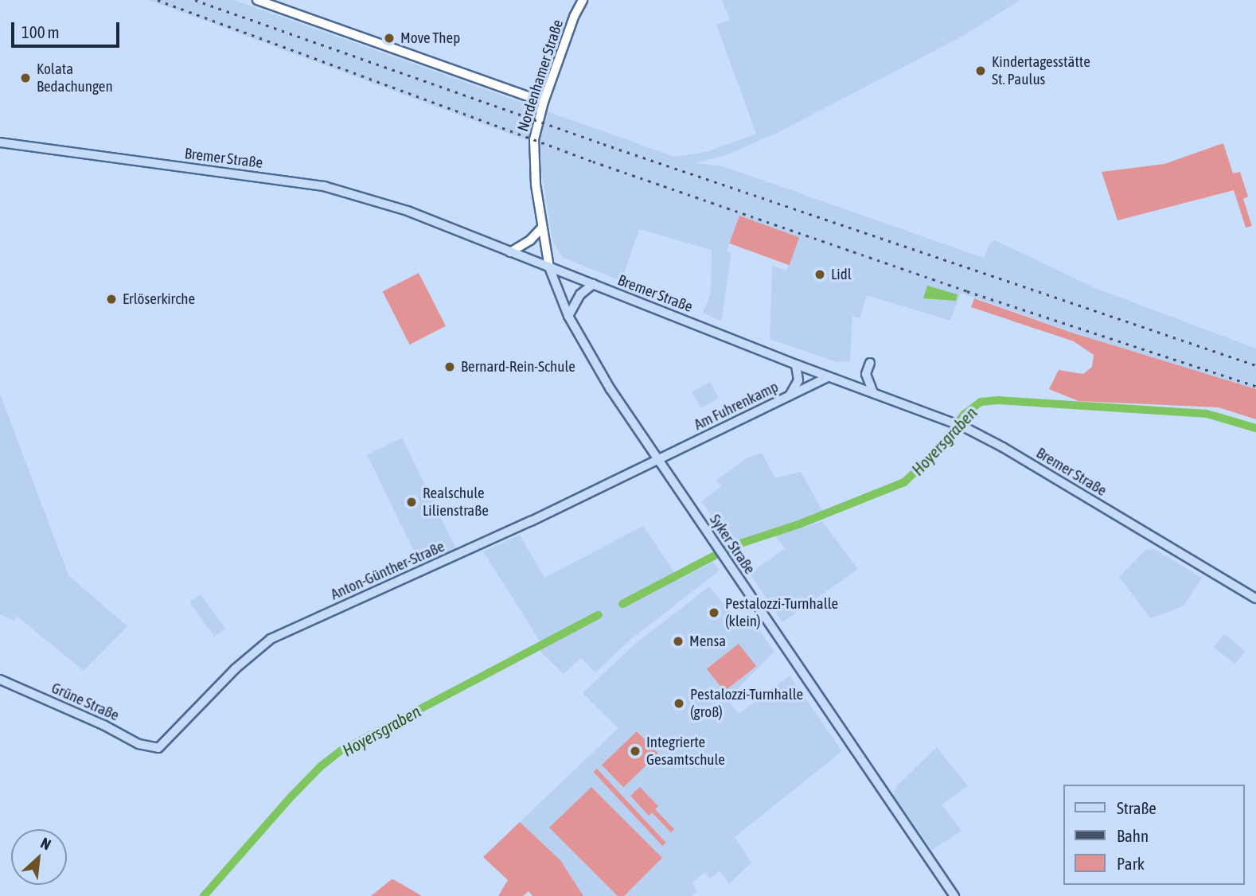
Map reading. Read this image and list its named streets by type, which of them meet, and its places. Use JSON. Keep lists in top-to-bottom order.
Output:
{
  "streets": {
    "main road": [
      "Bremer Straße",
      "Am Fuhrenkamp",
      "Syker Straße",
      "Anton-Günther-Straße",
      "Grüne Straße"
    ],
    "street": ["Nordenhamer Straße"]
  },
  "crossings": [
    ["Nordenhamer Straße", "Bremer Straße"],
    ["Nordenhamer Straße", "Syker Straße"],
    ["Bremer Straße", "Am Fuhrenkamp"],
    ["Bremer Straße", "Syker Straße"],
    ["Am Fuhrenkamp", "Syker Straße"],
    ["Am Fuhrenkamp", "Anton-Günther-Straße"],
    ["Syker Straße", "Anton-Günther-Straße"],
    ["Anton-Günther-Straße", "Grüne Straße"]
  ],
  "water": ["Hoyersgraben"],
  "places": [
    "Move Thep",
    "Kindertagesstätte St. Paulus",
    "Kolata Bedachungen",
    "Lidl",
    "Erlöserkirche",
    "Bernard-Rein-Schule",
    "Realschule Lilienstraße",
    "Pestalozzi-Turnhalle (klein)",
    "Mensa",
    "Pestalozzi-Turnhalle (groß)",
    "Integrierte Gesamtschule"
  ],
  "legend": ["Straße", "Bahn", "Park"],
  "scale_bar": "100 m",
  "north": "top right"
}
